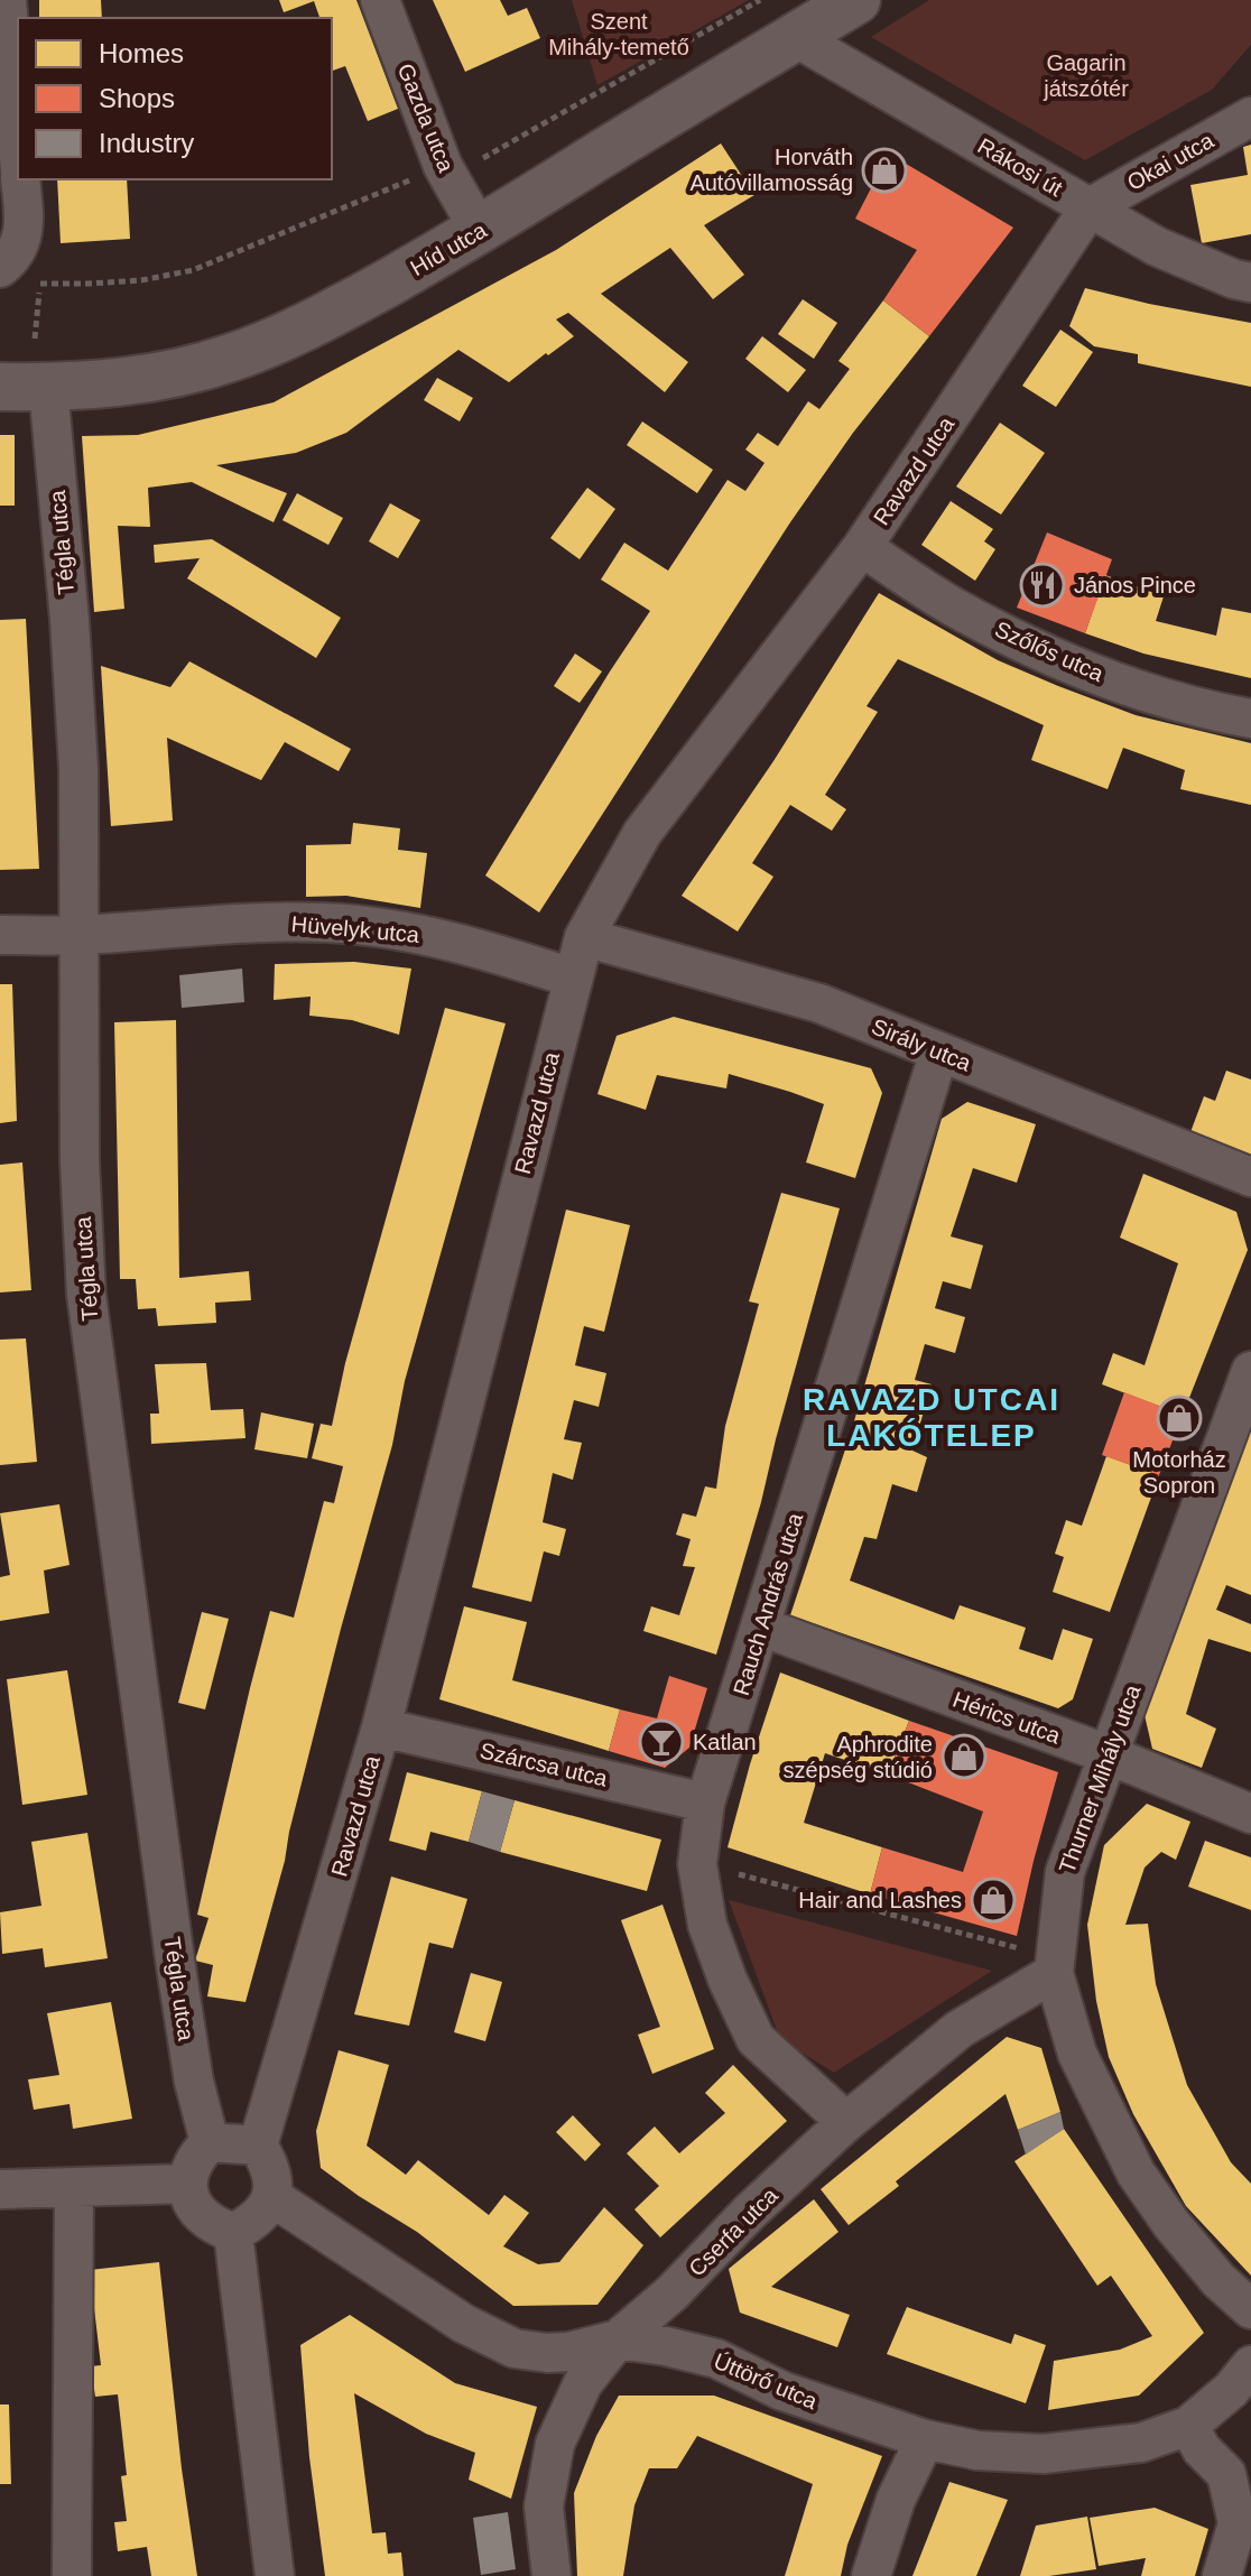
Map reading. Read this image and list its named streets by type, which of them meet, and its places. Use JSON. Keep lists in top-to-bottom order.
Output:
{
  "streets": {
    "street": [
      "Gazda utca",
      "Okai utca",
      "Rákosi út",
      "Híd utca",
      "Ravazd utca",
      "Tégla utca",
      "Szőlős utca",
      "Hüvelyk utca",
      "Sirály utca",
      "Rauch András utca",
      "Hérics utca",
      "Szárcsa utca",
      "Thurner Mihály utca",
      "Cserfa utca",
      "Úttörő utca"
    ]
  },
  "crossings": [
    ["Gazda utca", "Híd utca"],
    ["Okai utca", "Rákosi út"],
    ["Okai utca", "Ravazd utca"],
    ["Rákosi út", "Híd utca"],
    ["Rákosi út", "Ravazd utca"],
    ["Híd utca", "Tégla utca"],
    ["Ravazd utca", "Tégla utca"],
    ["Ravazd utca", "Szőlős utca"],
    ["Ravazd utca", "Hüvelyk utca"],
    ["Ravazd utca", "Sirály utca"],
    ["Ravazd utca", "Szárcsa utca"],
    ["Ravazd utca", "Úttörő utca"],
    ["Tégla utca", "Hüvelyk utca"],
    ["Tégla utca", "Úttörő utca"],
    ["Sirály utca", "Rauch András utca"],
    ["Rauch András utca", "Hérics utca"],
    ["Rauch András utca", "Szárcsa utca"],
    ["Rauch András utca", "Cserfa utca"],
    ["Hérics utca", "Thurner Mihály utca"],
    ["Thurner Mihály utca", "Cserfa utca"],
    ["Cserfa utca", "Úttörő utca"]
  ],
  "districts": ["RAVAZD UTCAI LAKÓTELEP"],
  "parks": ["Szent Mihály-temető", "Gagarin játszótér"],
  "places": {
    "shop": [
      "Horváth Autóvillamosság",
      "Motorház Sopron",
      "Aphrodite szépség stúdió",
      "Hair and Lashes"
    ],
    "restaurant": ["János Pince"],
    "bar": ["Katlan"]
  },
  "legend": ["Homes", "Shops", "Industry"]
}
